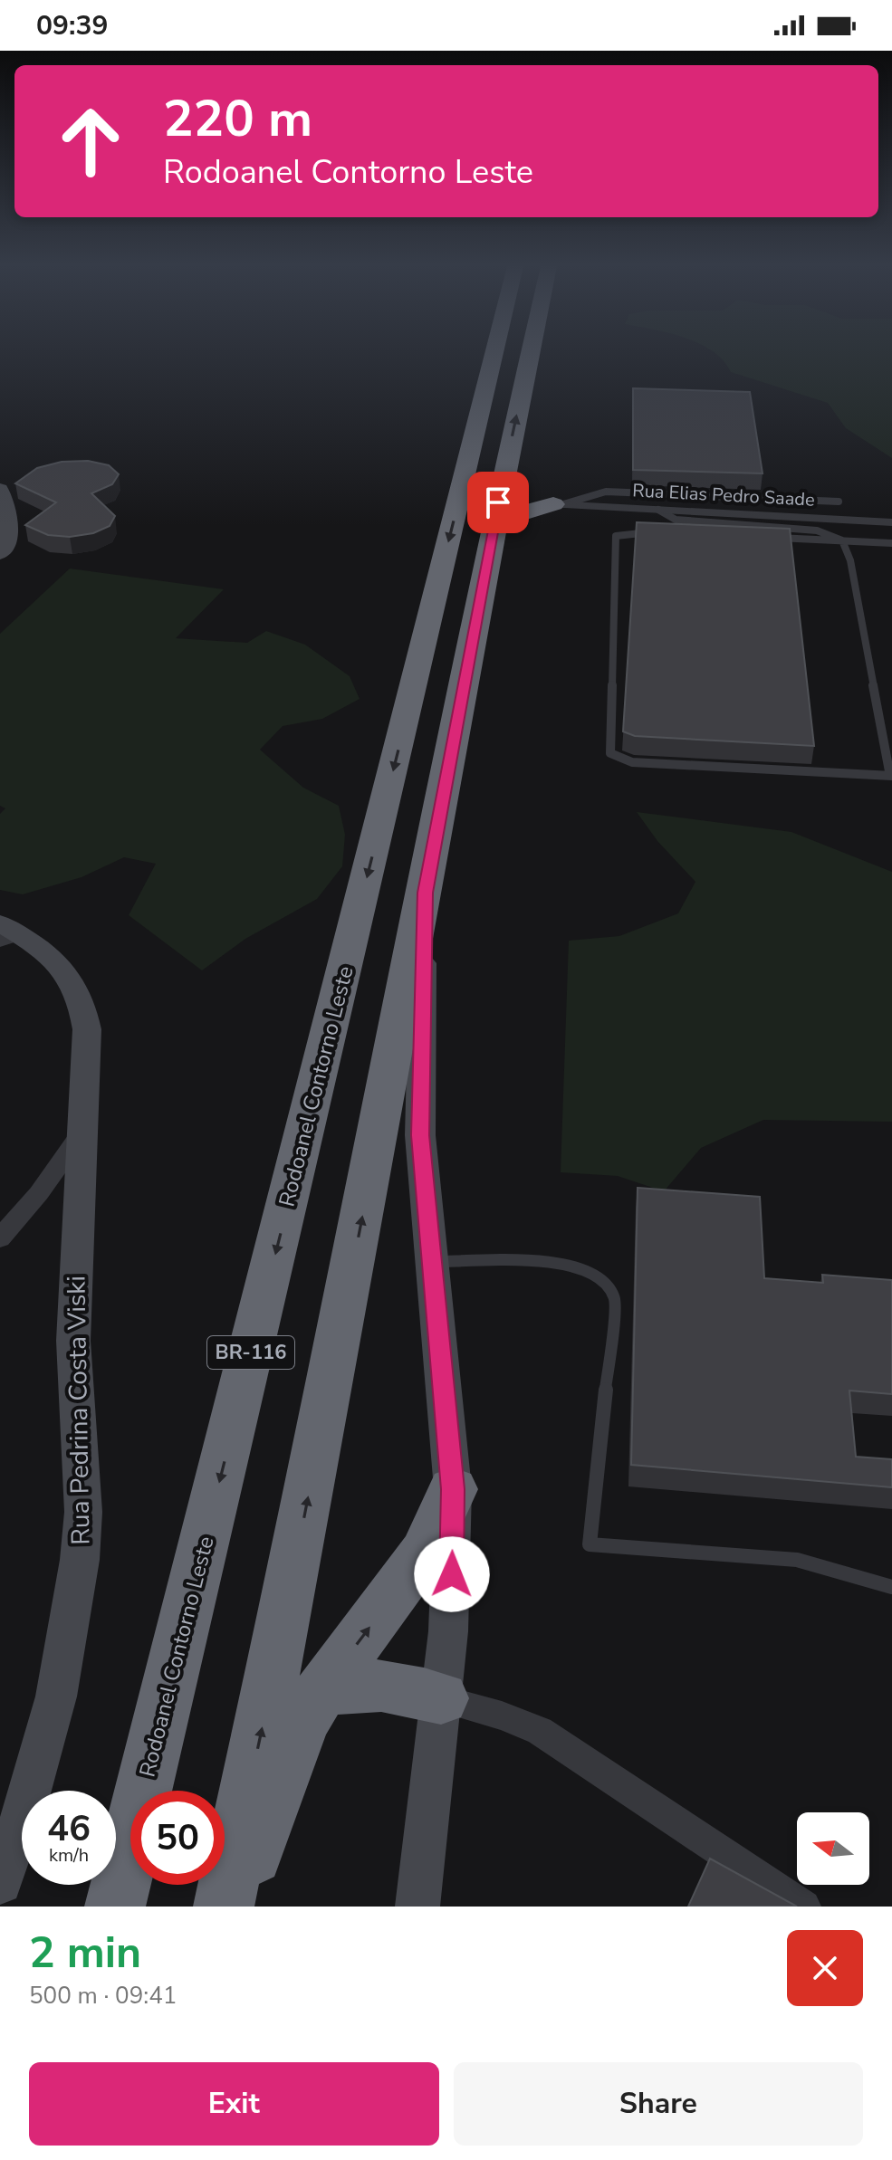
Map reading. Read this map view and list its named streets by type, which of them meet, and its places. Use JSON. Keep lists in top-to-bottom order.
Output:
{
  "streets": {
    "highway": ["Rodoanel Contorno Leste", "BR-116"],
    "street": ["Rua Elias Pedro Saade", "Rua Pedrina Costa Viski"]
  },
  "north": "left",
  "page": {
    "status": "09:39",
    "turn": ["220 m", "Rodoanel Contorno Leste"],
    "speed": "46 km/h",
    "limit": "50",
    "heading": ["2 min", "500 m · 09:41"],
    "buttons": ["Exit", "Share"]
  }
}
